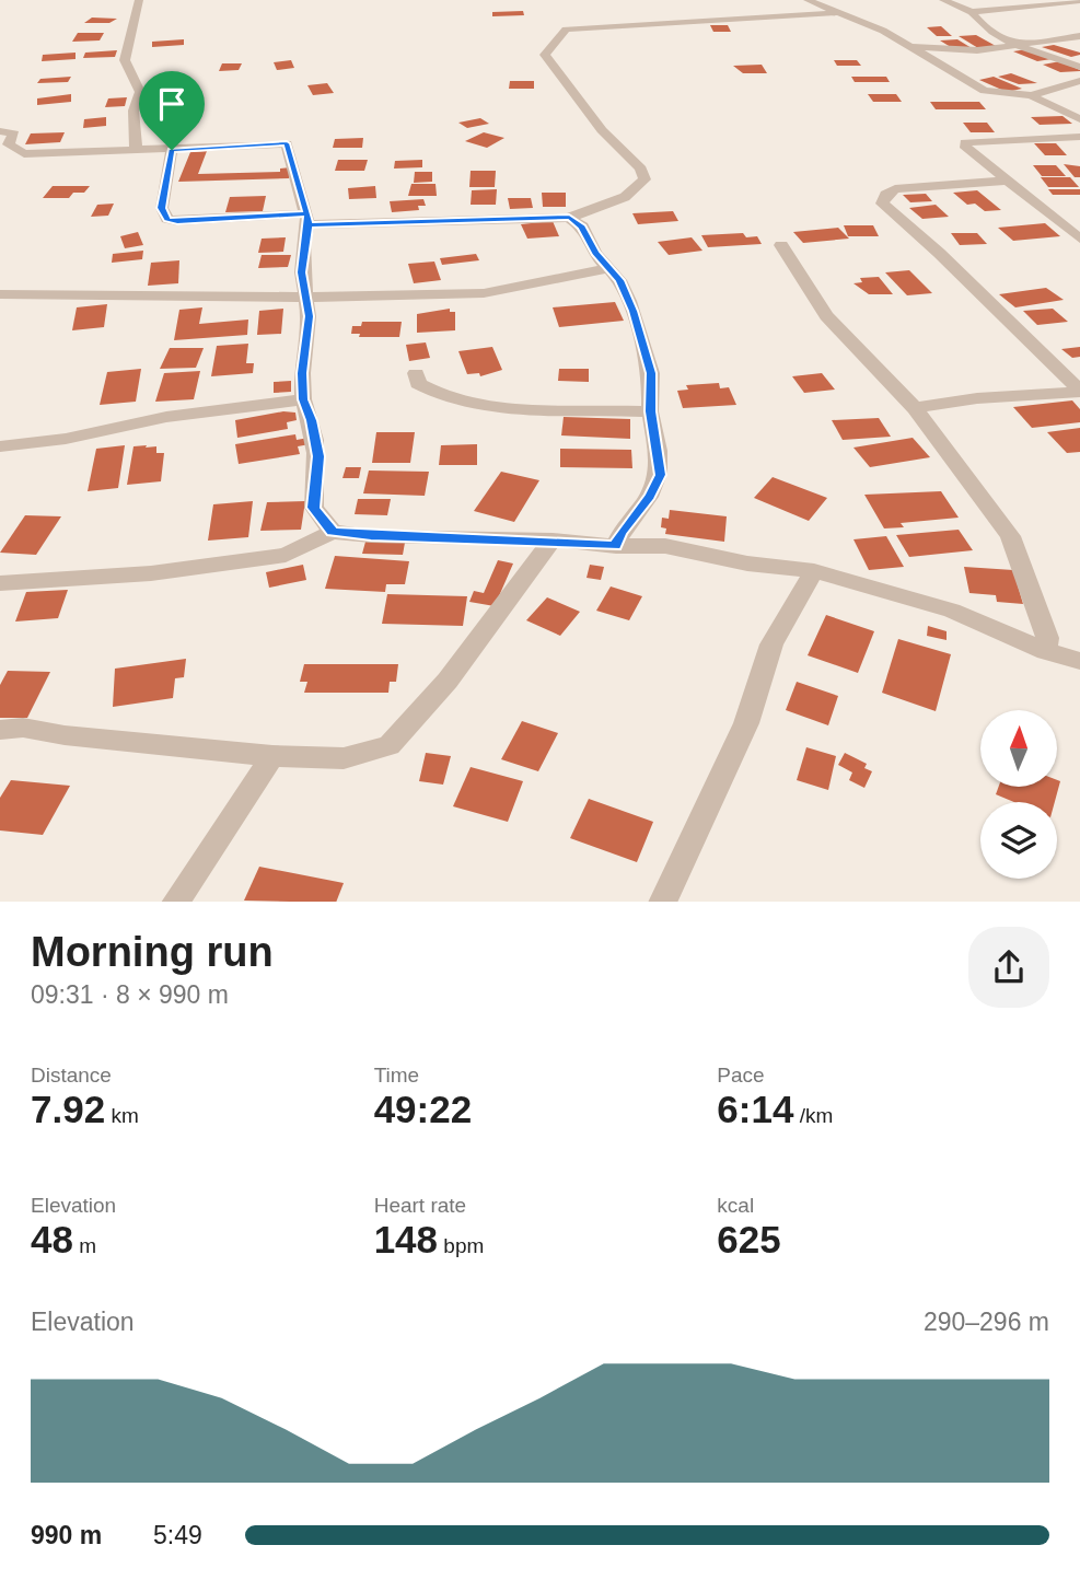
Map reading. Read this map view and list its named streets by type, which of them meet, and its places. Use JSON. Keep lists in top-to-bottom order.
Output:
{
  "north": "top",
  "page": {
    "heading": ["Morning run", "09:31 · 8 × 990 m"],
    "stats": [
      ["Distance", "7.92 km"],
      ["Time", "49:22"],
      ["Pace", "6:14 /km"],
      ["Elevation", "48 m"],
      ["Heart rate", "148 bpm"],
      ["kcal", "625"]
    ],
    "chart": ["Elevation", "290–296 m"],
    "list": [
      {
        "name": "990 m",
        "note": "5:49"
      }
    ]
  }
}
